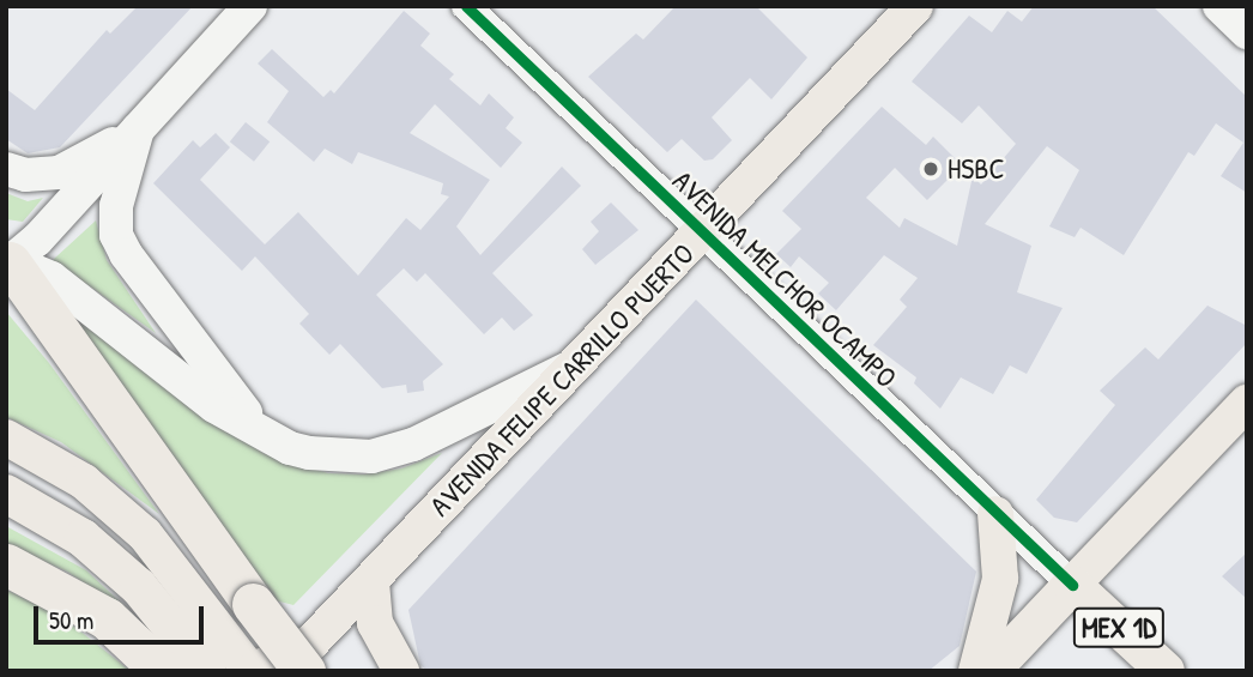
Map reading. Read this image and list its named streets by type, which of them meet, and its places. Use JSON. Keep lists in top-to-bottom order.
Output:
{
  "streets": {
    "highway": ["MEX 1D"],
    "main road": ["AVENIDA FELIPE CARRILLO PUERTO"],
    "street": ["AVENIDA MELCHOR OCAMPO"]
  },
  "crossings": [
    ["AVENIDA MELCHOR OCAMPO", "AVENIDA FELIPE CARRILLO PUERTO"],
    ["AVENIDA MELCHOR OCAMPO", "MEX 1D"]
  ],
  "places": ["HSBC"],
  "scale_bar": "50 m"
}
